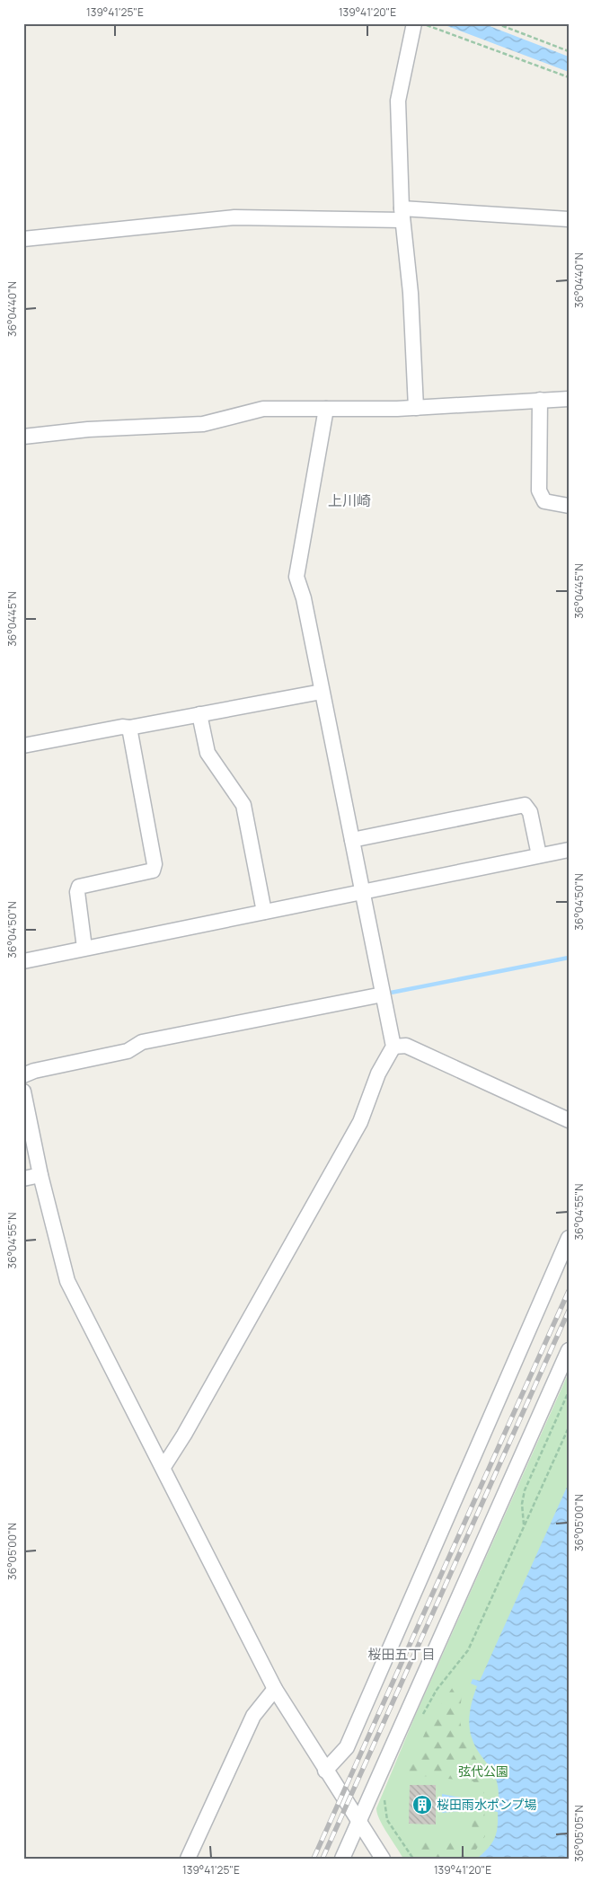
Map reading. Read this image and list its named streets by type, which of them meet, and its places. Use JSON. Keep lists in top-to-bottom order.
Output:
{
  "districts": ["上川崎", "桜田五丁目"],
  "parks": ["弦代公園"],
  "places": {
    "building": ["桜田雨水ポンプ場"]
  },
  "coordinates": [
    "139°41'25\"E",
    "139°41'20\"E",
    "36°04'40\"N",
    "36°04'45\"N",
    "36°04'50\"N",
    "36°04'55\"N",
    "36°05'00\"N",
    "36°05'05\"N"
  ]
}
